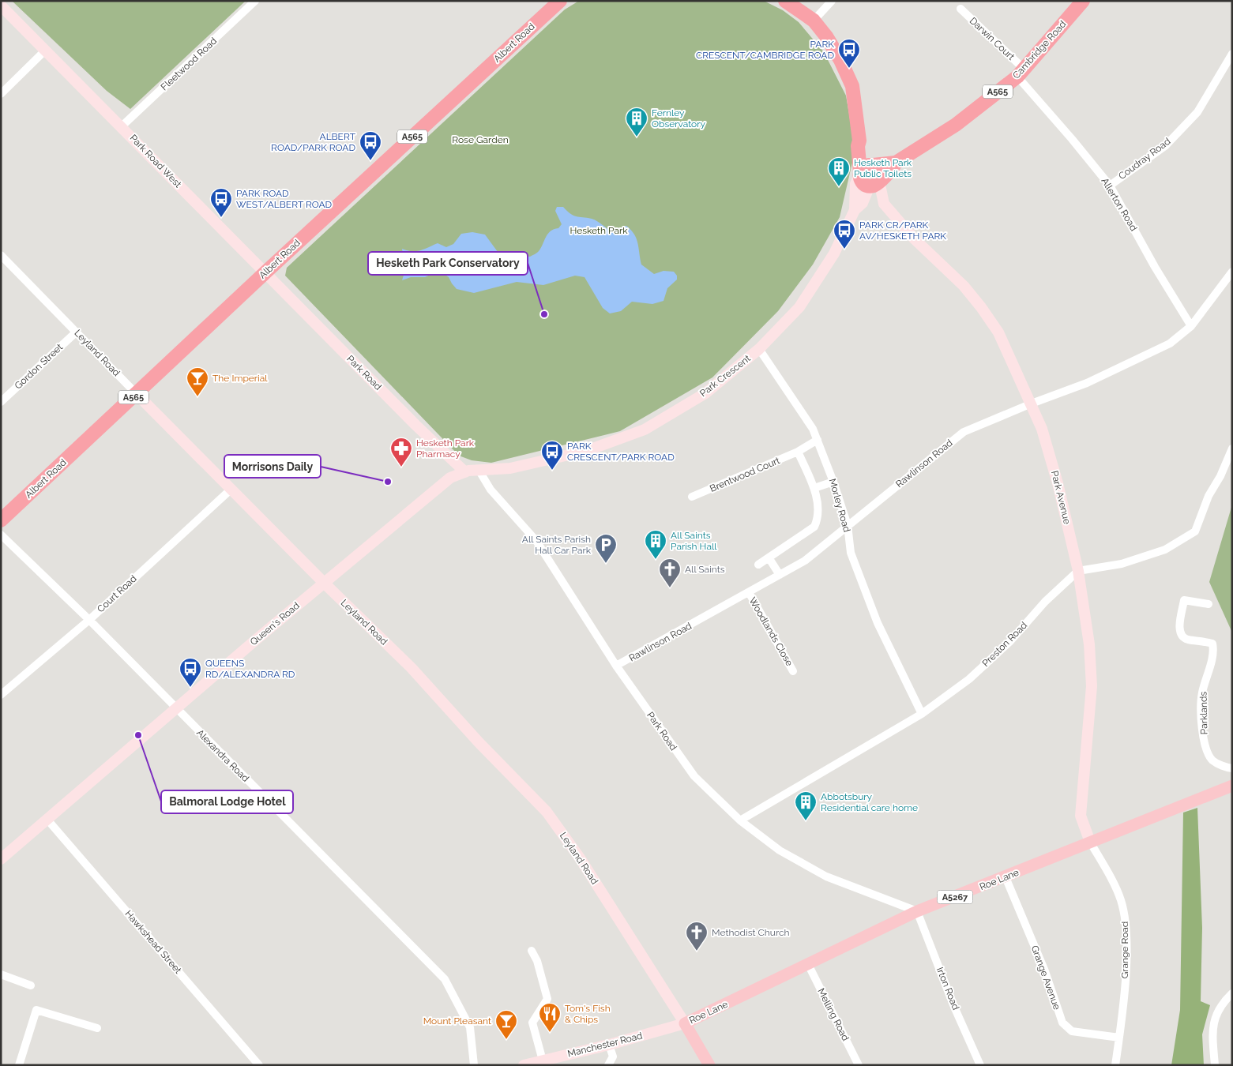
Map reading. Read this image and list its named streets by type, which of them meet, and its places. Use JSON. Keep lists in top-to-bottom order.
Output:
{
  "streets": {
    "highway": [
      "Albert Road",
      "Cambridge Road",
      "A565",
      "Park Crescent"
    ],
    "main road": ["Roe Lane", "A5267"],
    "street": [
      "Darwin Court",
      "Fleetwood Road",
      "Coudray Road",
      "Park Road West",
      "Allerton Road",
      "Leyland Road",
      "Gordon Street",
      "Park Road",
      "Rawlinson Road",
      "Brentwood Court",
      "Park Avenue",
      "Morley Road",
      "Court Road",
      "Queen's Road",
      "Woodlands Close",
      "Preston Road",
      "Parklands",
      "Alexandra Road",
      "Hawkshead Street",
      "Grange Road",
      "Grange Avenue",
      "Irton Road",
      "Melling Road",
      "Manchester Road"
    ]
  },
  "crossings": [
    ["Darwin Court", "Cambridge Road"],
    ["Darwin Court", "Allerton Road"],
    ["Albert Road", "Park Road West"],
    ["Albert Road", "Leyland Road"],
    ["Albert Road", "Park Road"],
    ["Cambridge Road", "A565"],
    ["Cambridge Road", "Allerton Road"],
    ["Cambridge Road", "Park Crescent"],
    ["Cambridge Road", "Park Avenue"],
    ["Fleetwood Road", "Park Road West"],
    ["A565", "Park Crescent"],
    ["A565", "Park Avenue"],
    ["Coudray Road", "Allerton Road"],
    ["Park Road West", "Park Road"],
    ["Allerton Road", "Rawlinson Road"],
    ["Leyland Road", "Gordon Street"],
    ["Leyland Road", "Court Road"],
    ["Leyland Road", "Queen's Road"],
    ["Leyland Road", "Roe Lane"],
    ["Leyland Road", "Manchester Road"],
    ["Park Road", "Rawlinson Road"],
    ["Park Road", "Queen's Road"],
    ["Park Road", "Preston Road"],
    ["Park Road", "Roe Lane"],
    ["Park Road", "Irton Road"],
    ["Park Crescent", "Park Avenue"],
    ["Park Crescent", "Morley Road"],
    ["Park Crescent", "Queen's Road"],
    ["Rawlinson Road", "Park Avenue"],
    ["Rawlinson Road", "Morley Road"],
    ["Rawlinson Road", "Woodlands Close"],
    ["Brentwood Court", "Morley Road"],
    ["Park Avenue", "Preston Road"],
    ["Park Avenue", "Roe Lane"],
    ["Park Avenue", "Grange Road"],
    ["Morley Road", "Preston Road"],
    ["Court Road", "Alexandra Road"],
    ["Queen's Road", "Alexandra Road"],
    ["Queen's Road", "Hawkshead Street"],
    ["Roe Lane", "Grange Road"],
    ["Roe Lane", "Grange Avenue"],
    ["Roe Lane", "Irton Road"],
    ["Roe Lane", "Melling Road"],
    ["Roe Lane", "Manchester Road"],
    ["Grange Road", "Grange Avenue"]
  ],
  "parks": ["Rose Garden", "Hesketh Park"],
  "places": {
    "bus stop": [
      "PARK CRESCENT/CAMBRIDGE ROAD",
      "ALBERT ROAD/PARK ROAD",
      "PARK ROAD WEST/ALBERT ROAD",
      "PARK CR/PARK AV/HESKETH PARK",
      "PARK CRESCENT/PARK ROAD",
      "QUEENS RD/ALEXANDRA RD"
    ],
    "building": [
      "Fernley Observatory",
      "Hesketh Park Public Toilets",
      "All Saints Parish Hall",
      "Abbotsbury Residential care home"
    ],
    "other": ["Hesketh Park Conservatory", "Morrisons Daily", "Balmoral Lodge Hotel"],
    "bar": ["The Imperial", "Mount Pleasant"],
    "pharmacy": ["Hesketh Park Pharmacy"],
    "parking": ["All Saints Parish Hall Car Park"],
    "church": ["All Saints", "Methodist Church"],
    "restaurant": ["Tom's Fish & Chips"]
  }
}
